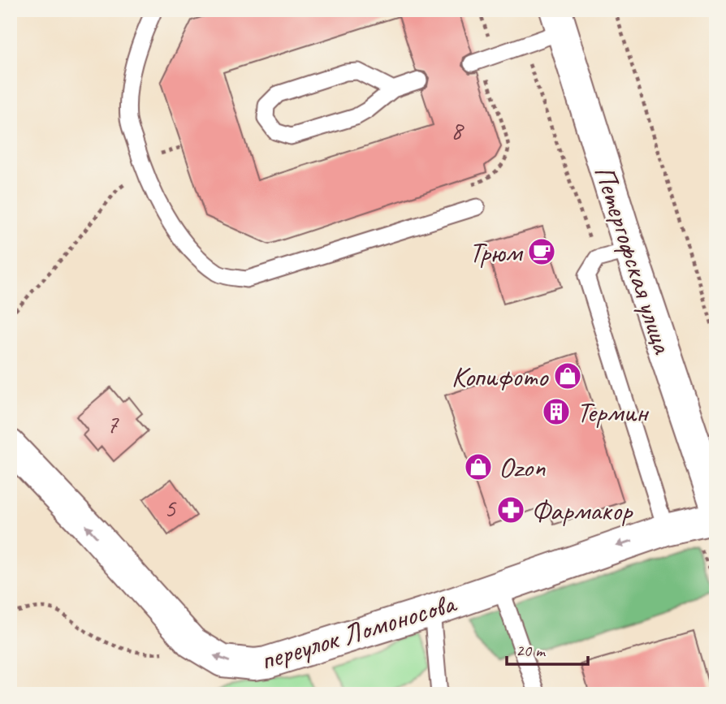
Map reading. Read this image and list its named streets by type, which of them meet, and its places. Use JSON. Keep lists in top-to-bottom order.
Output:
{
  "streets": {
    "street": ["Петергофская улица", "переулок Ломоносова"]
  },
  "one_way": ["переулок Ломоносова"],
  "places": {
    "cafe": ["Трюм"],
    "shop": ["Копифото", "Ozon"],
    "building": ["Термин"],
    "pharmacy": ["Фармакор"]
  },
  "house_numbers": ["8", "7", "5"],
  "scale_bar": "20 m"
}
